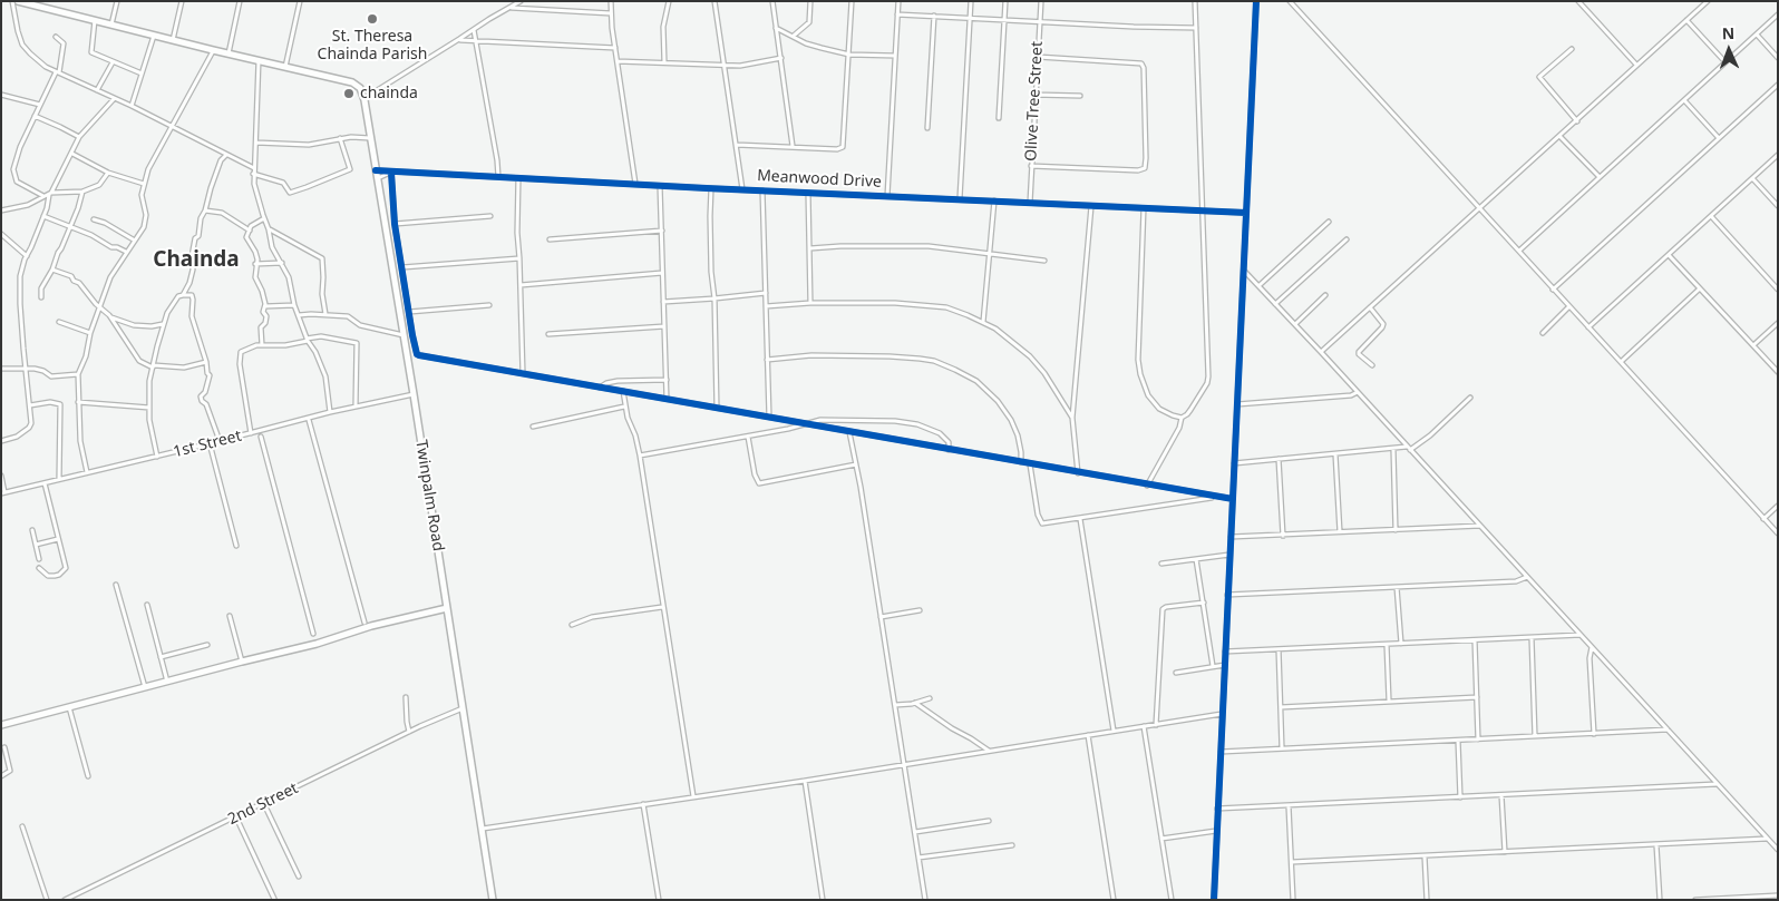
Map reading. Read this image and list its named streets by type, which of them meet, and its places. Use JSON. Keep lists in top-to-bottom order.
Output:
{
  "streets": {
    "main road": ["Twinpalm Road"],
    "street": [
      "Olive Tree Street",
      "Meanwood Drive",
      "1st Street",
      "2nd Street"
    ]
  },
  "crossings": [
    ["Olive Tree Street", "Meanwood Drive"],
    ["Meanwood Drive", "Twinpalm Road"],
    ["1st Street", "Twinpalm Road"],
    ["Twinpalm Road", "2nd Street"]
  ],
  "districts": ["Chainda"],
  "places": ["St. Theresa Chainda Parish", "chainda"],
  "north": "top"
}
